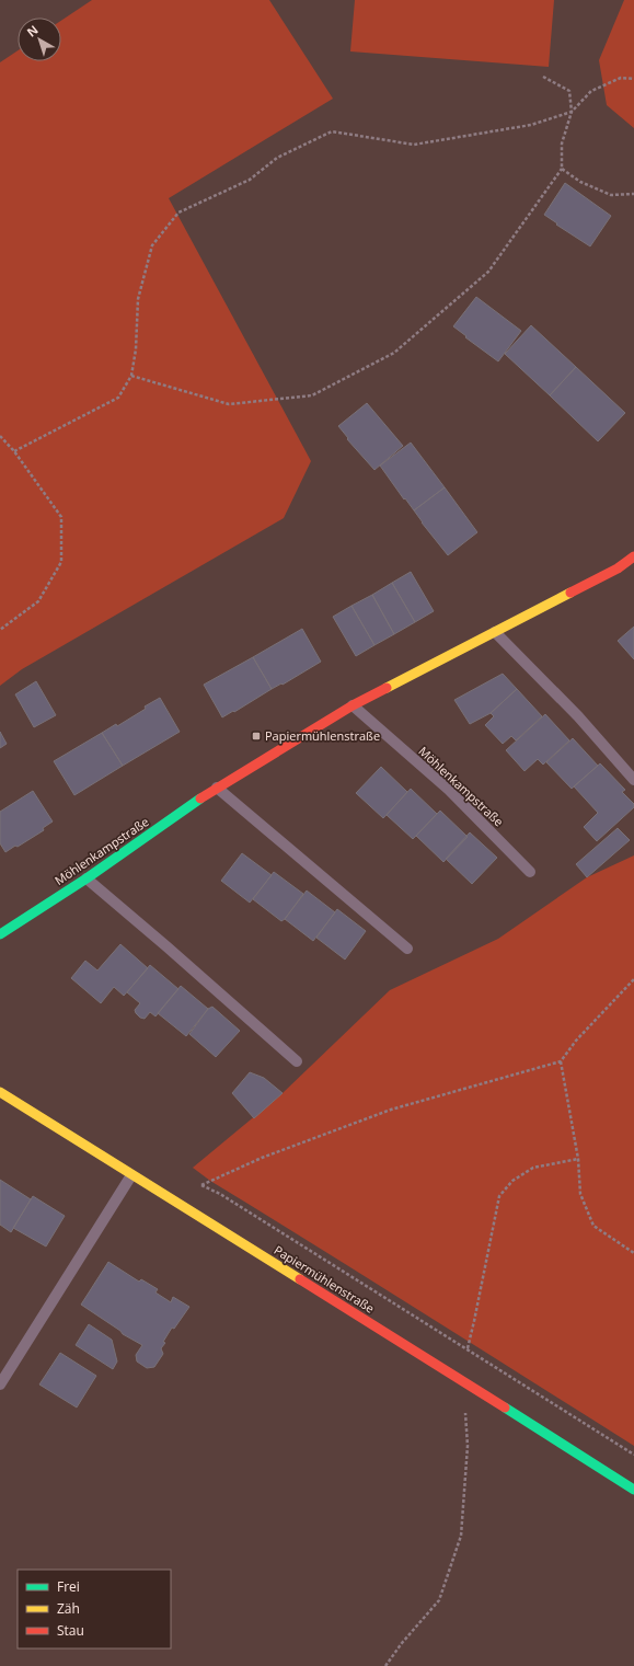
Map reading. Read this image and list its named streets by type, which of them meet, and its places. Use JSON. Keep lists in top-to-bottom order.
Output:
{
  "streets": {
    "street": ["Möhlenkampstraße", "Papiermühlenstraße"]
  },
  "places": {
    "transit": ["Papiermühlenstraße"]
  },
  "legend": ["Frei", "Zäh", "Stau"],
  "north": "top left"
}
